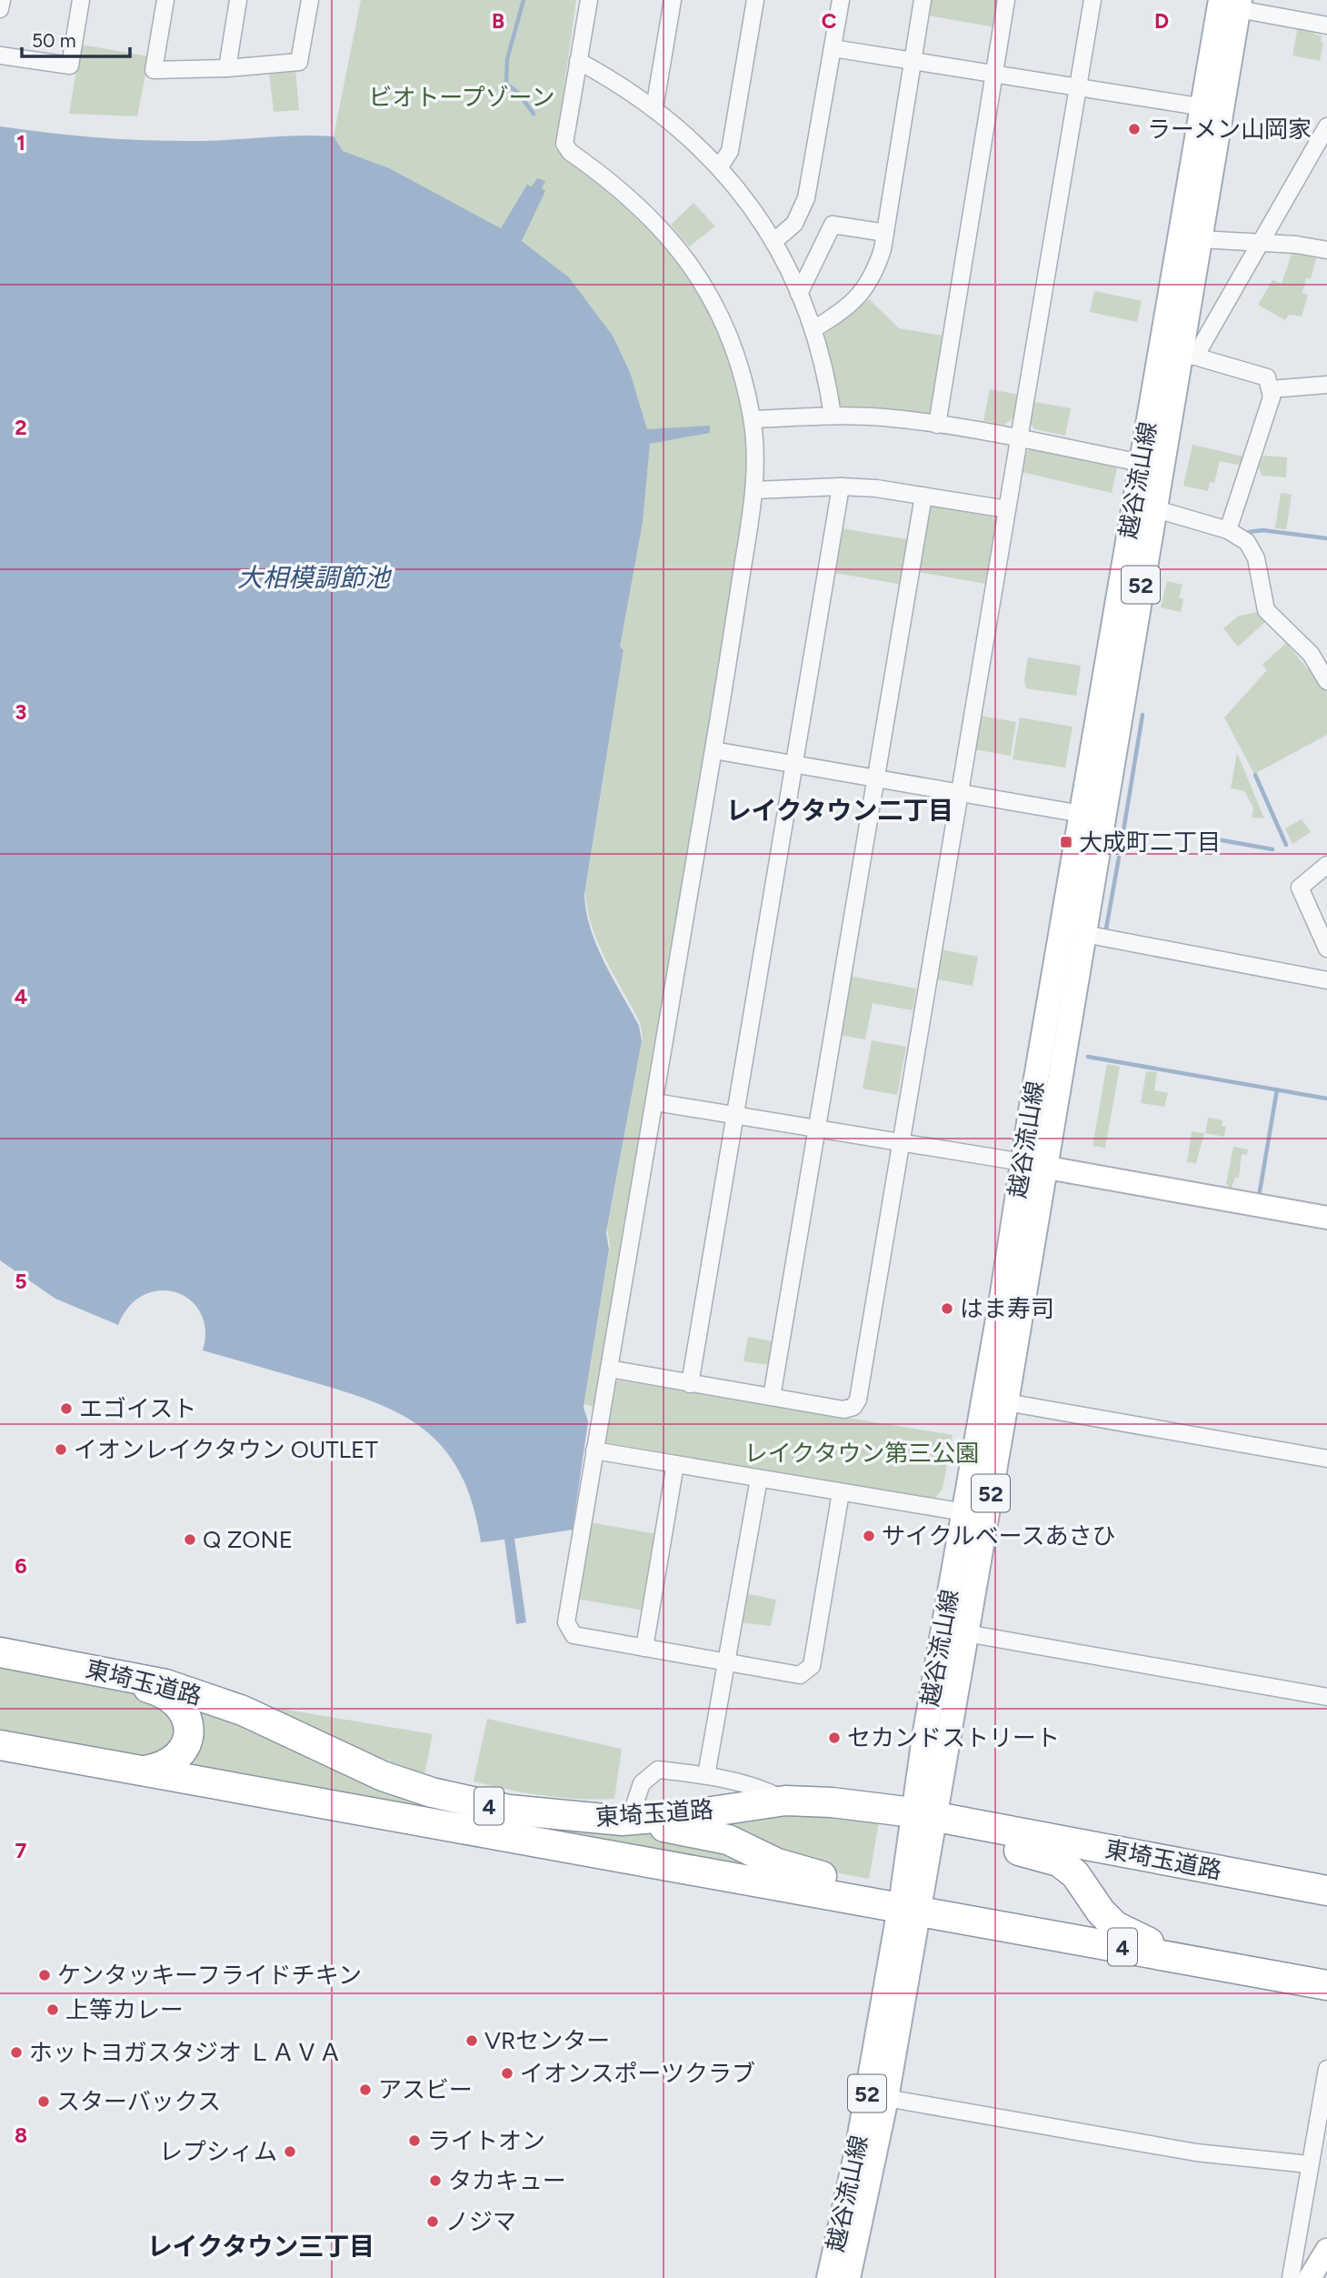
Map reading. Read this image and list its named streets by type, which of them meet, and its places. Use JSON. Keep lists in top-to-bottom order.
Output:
{
  "streets": {
    "highway": ["東埼玉道路", "4"],
    "main road": ["越谷流山線", "52"]
  },
  "crossings": [
    ["越谷流山線", "東埼玉道路"],
    ["越谷流山線", "4"],
    ["東埼玉道路", "4"]
  ],
  "districts": ["レイクタウン二丁目", "レイクタウン三丁目"],
  "water": ["大相模調節池"],
  "parks": ["ビオトープゾーン", "レイクタウン第三公園"],
  "places": {
    "other": [
      "ラーメン山岡家",
      "はま寿司",
      "エゴイスト",
      "イオンレイクタウン OUTLET",
      "サイクルベースあさひ",
      "Q ZONE",
      "セカンドストリート",
      "ケンタッキーフライドチキン",
      "上等カレー",
      "VRセンター",
      "ホットヨガスタジオ ＬＡＶＡ",
      "イオンスポーツクラブ",
      "アスビー",
      "スターバックス",
      "ライトオン",
      "レプシィム",
      "タカキュー",
      "ノジマ"
    ],
    "transit": ["大成町二丁目"]
  },
  "scale_bar": "50 m",
  "grid": {
    "columns": ["B", "C", "D"],
    "rows": [
      "1",
      "2",
      "3",
      "4",
      "5",
      "6",
      "7",
      "8"
    ]
  }
}
